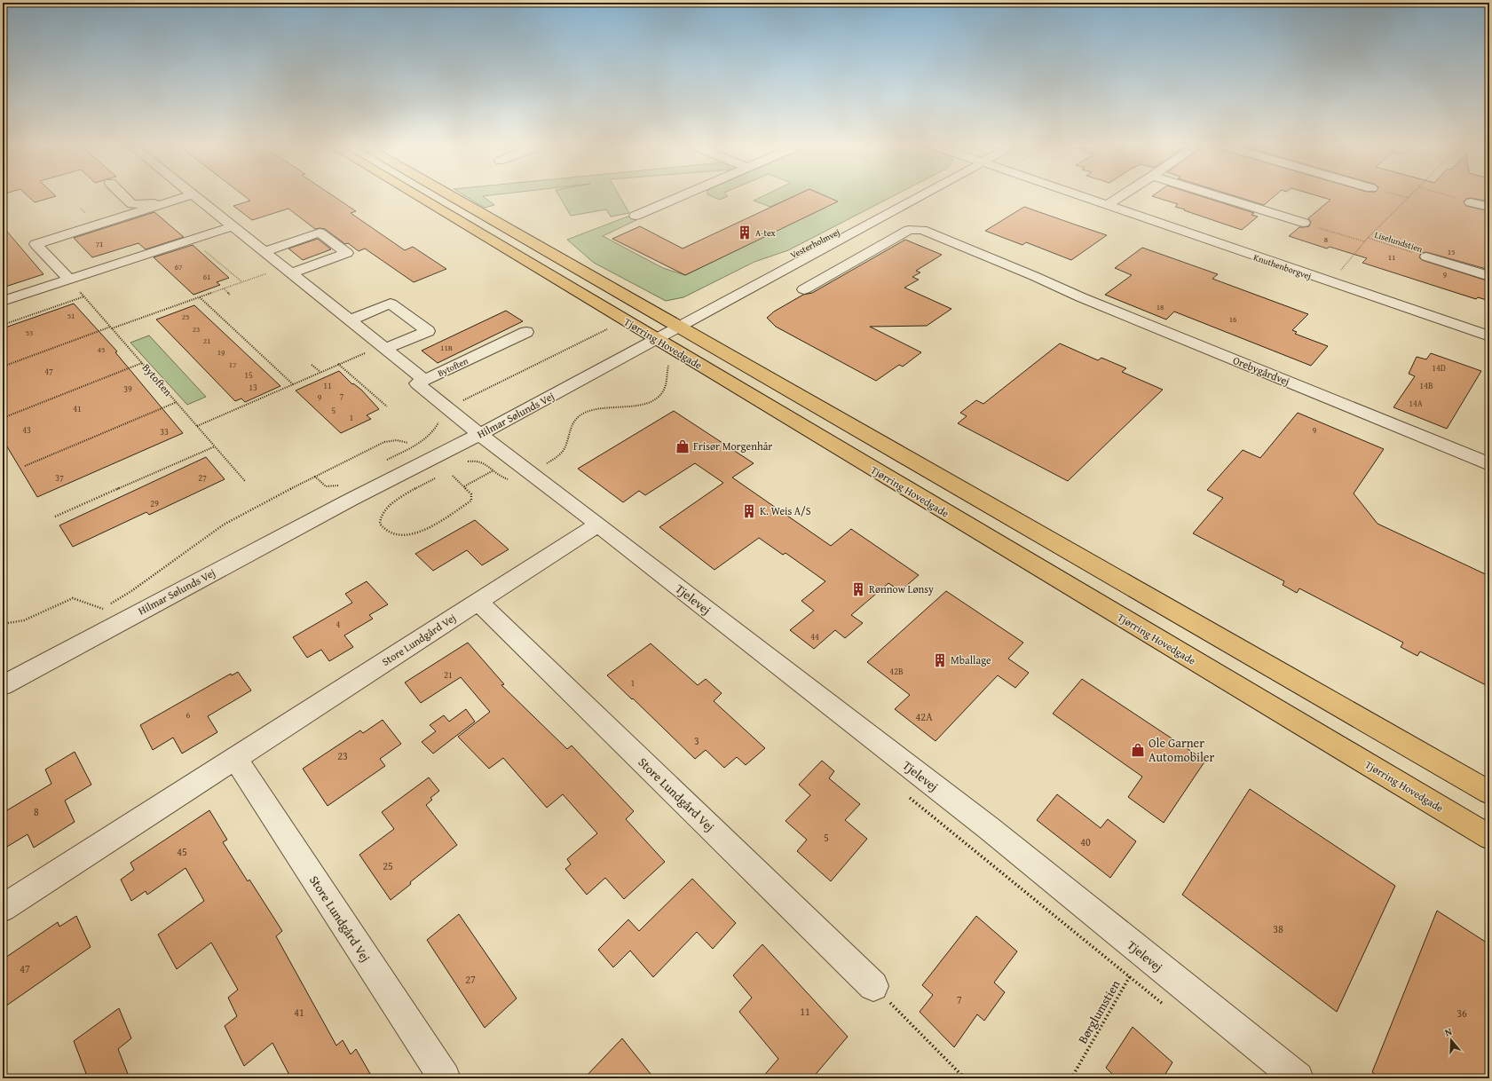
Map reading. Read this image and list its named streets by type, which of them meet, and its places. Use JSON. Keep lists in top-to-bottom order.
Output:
{
  "streets": {
    "main road": ["Tjørring Hovedgade"],
    "street": [
      "Vesterholmvej",
      "Knuthenborgvej",
      "Bytoften",
      "Orebygårdvej",
      "Hilmar Sølunds Vej",
      "Tjelevej",
      "Store Lundgård Vej"
    ],
    "path": ["Liselundstien", "Børglumstien"]
  },
  "crossings": [
    ["Liselundstien", "Knuthenborgvej"],
    ["Vesterholmvej", "Tjørring Hovedgade"],
    ["Vesterholmvej", "Hilmar Sølunds Vej"],
    ["Tjørring Hovedgade", "Hilmar Sølunds Vej"],
    ["Bytoften", "Tjelevej"],
    ["Hilmar Sølunds Vej", "Tjelevej"],
    ["Tjelevej", "Store Lundgård Vej"],
    ["Tjelevej", "Børglumstien"]
  ],
  "places": {
    "building": [
      "A-tex",
      "K. Weis A/S",
      "Rønnow Lønsy",
      "Mballage"
    ],
    "shop": ["Frisør Morgenhår", "Ole Garner Automobiler"]
  },
  "house_numbers": [
    "8",
    "71",
    "15",
    "11",
    "67",
    "9",
    "61",
    "18",
    "51",
    "25",
    "16",
    "23",
    "53",
    "21",
    "11B",
    "45",
    "19",
    "17",
    "14D",
    "47",
    "15",
    "11",
    "14B",
    "13",
    "39",
    "7",
    "9",
    "14A",
    "41",
    "5",
    "1",
    "43",
    "9",
    "33",
    "37",
    "27",
    "29",
    "4",
    "44",
    "42B",
    "21",
    "1",
    "6",
    "42A",
    "3",
    "23",
    "8",
    "5",
    "40",
    "45",
    "25",
    "38",
    "47",
    "27",
    "7",
    "11",
    "41",
    "36"
  ],
  "north": "top"
}
